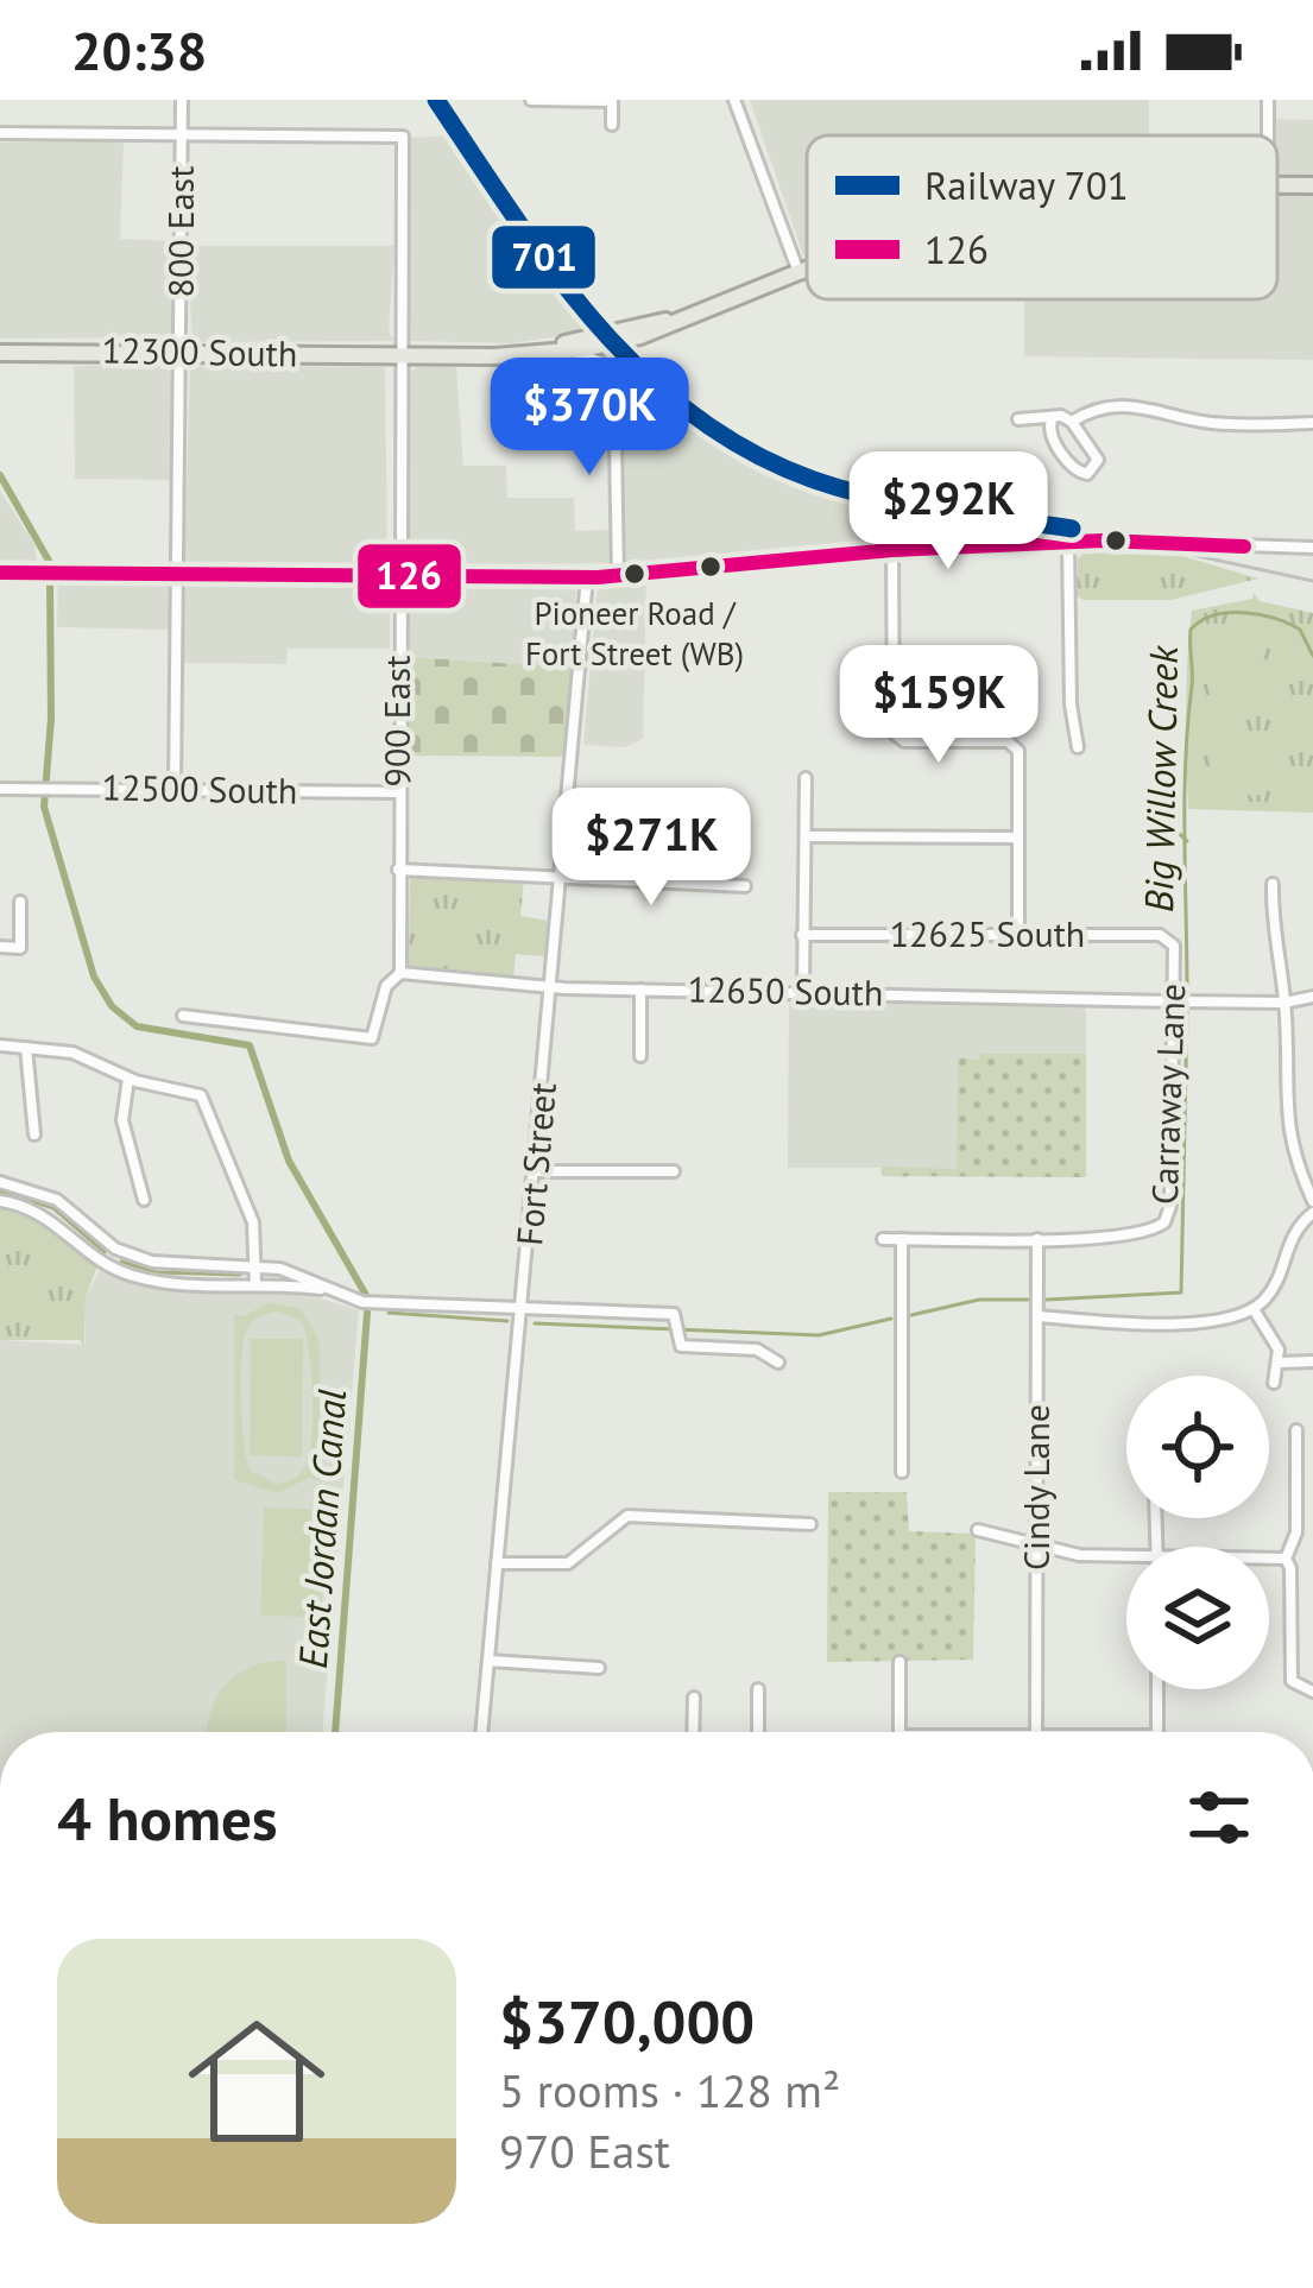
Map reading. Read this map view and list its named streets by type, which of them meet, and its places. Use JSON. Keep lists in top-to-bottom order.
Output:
{
  "streets": {
    "main road": ["12300 South"],
    "street": [
      "800 East",
      "900 East",
      "12500 South",
      "12625 South",
      "12650 South",
      "Carraway Lane",
      "Fort Street",
      "Cindy Lane"
    ]
  },
  "crossings": [
    ["800 East", "12300 South"],
    ["800 East", "900 East"],
    ["800 East", "12500 South"],
    ["12300 South", "900 East"],
    ["900 East", "12500 South"],
    ["900 East", "12650 South"],
    ["12625 South", "Carraway Lane"],
    ["12650 South", "Carraway Lane"],
    ["12650 South", "Fort Street"],
    ["Carraway Lane", "Cindy Lane"]
  ],
  "water": ["Big Willow Creek", "East Jordan Canal"],
  "places": ["Pioneer Road / Fort Street (WB)"],
  "lines": ["rail line 701", "transit line 126"],
  "legend": ["Railway 701", "126"],
  "page": {
    "status": "20:38",
    "price": [
      "$370K",
      "$292K",
      "$159K",
      "$271K"
    ],
    "heading": "4 homes",
    "list": [
      {
        "name": "$370,000",
        "note": "5 rooms · 128 m² · 970 East"
      }
    ]
  }
}
